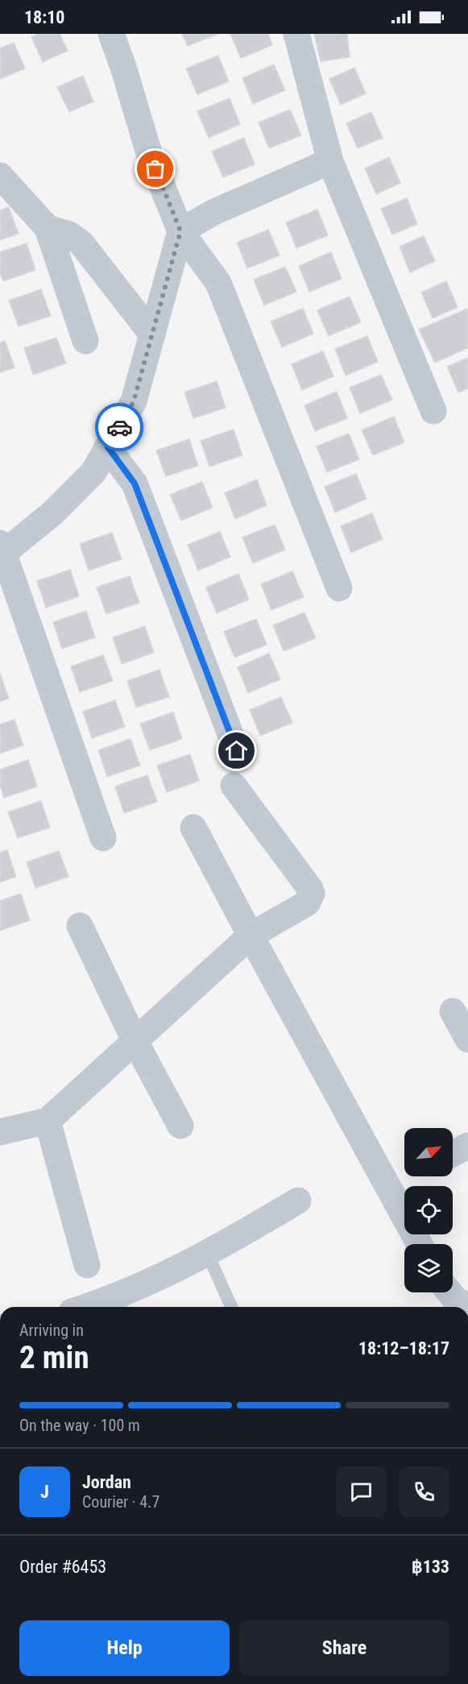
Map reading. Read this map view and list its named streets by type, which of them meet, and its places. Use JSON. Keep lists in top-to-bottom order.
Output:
{
  "north": "top right",
  "page": {
    "status": "18:10",
    "heading": ["2 min", "Arriving in", "18:12–18:17"],
    "panel": [
      "Jordan",
      "Courier · 4.7",
      "Order #6453",
      "฿133"
    ],
    "bar": "On the way · 100 m",
    "round": "J",
    "buttons": ["Help", "Share"]
  }
}
